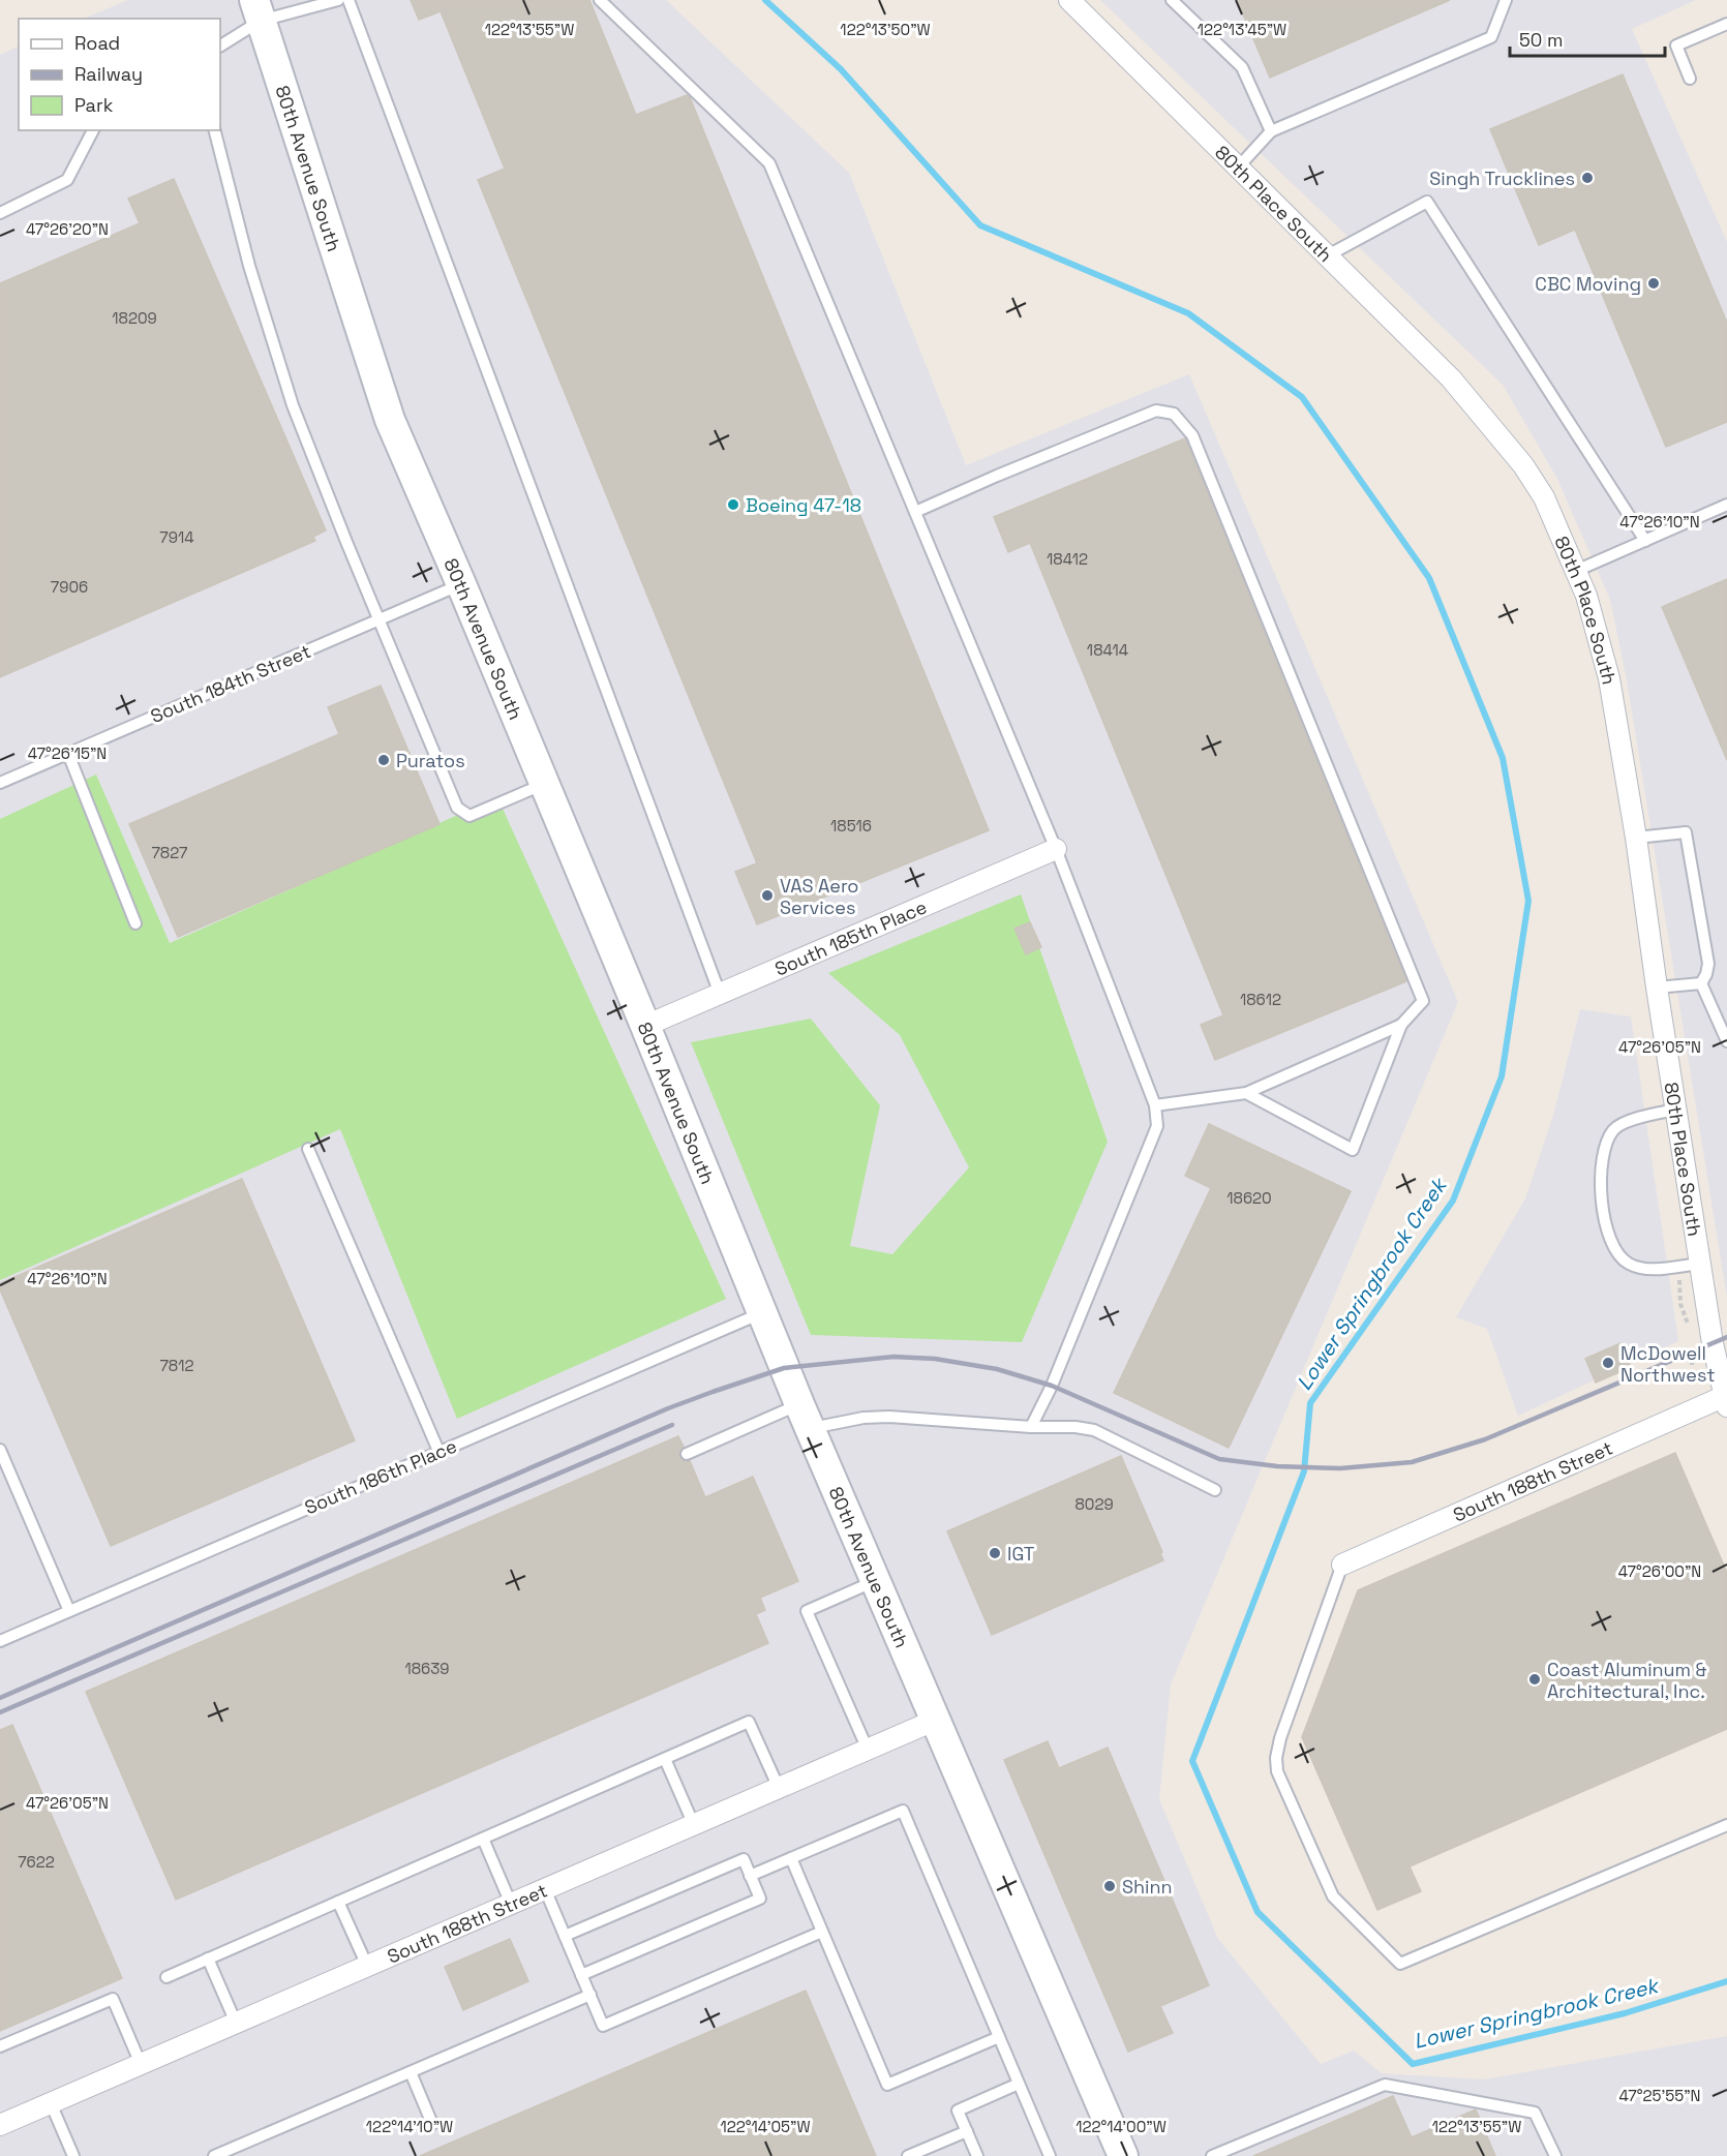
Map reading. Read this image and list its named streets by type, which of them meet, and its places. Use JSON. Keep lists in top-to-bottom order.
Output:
{
  "streets": {
    "street": [
      "80th Avenue South",
      "80th Place South",
      "South 185th Place",
      "South 188th Street"
    ],
    "lane": ["South 184th Street", "South 186th Place"]
  },
  "crossings": [
    ["80th Avenue South", "South 184th Street"],
    ["80th Avenue South", "South 185th Place"],
    ["80th Avenue South", "South 186th Place"],
    ["80th Avenue South", "South 188th Street"],
    ["80th Place South", "South 188th Street"]
  ],
  "water": ["Lower Springbrook Creek"],
  "places": [
    "Singh Trucklines",
    "CBC Moving",
    "Boeing 47-18",
    "Puratos",
    "VAS Aero Services",
    "McDowell Northwest",
    "IGT",
    "Coast Aluminum & Architectural, Inc.",
    "Shinn"
  ],
  "house_numbers": [
    "18209",
    "7914",
    "18412",
    "7906",
    "18414",
    "18516",
    "7827",
    "18612",
    "18620",
    "7812",
    "8029",
    "18639",
    "7622"
  ],
  "legend": ["Road", "Railway", "Park"],
  "scale_bar": "50 m",
  "coordinates": [
    "122°13'50\"W",
    "122°13'45\"W",
    "122°13'55\"W",
    "47°26'20\"N",
    "47°26'10\"N",
    "47°26'15\"N",
    "47°26'05\"N",
    "47°26'00\"N",
    "47°25'55\"N",
    "122°14'10\"W",
    "122°14'05\"W",
    "122°14'00\"W"
  ]
}
